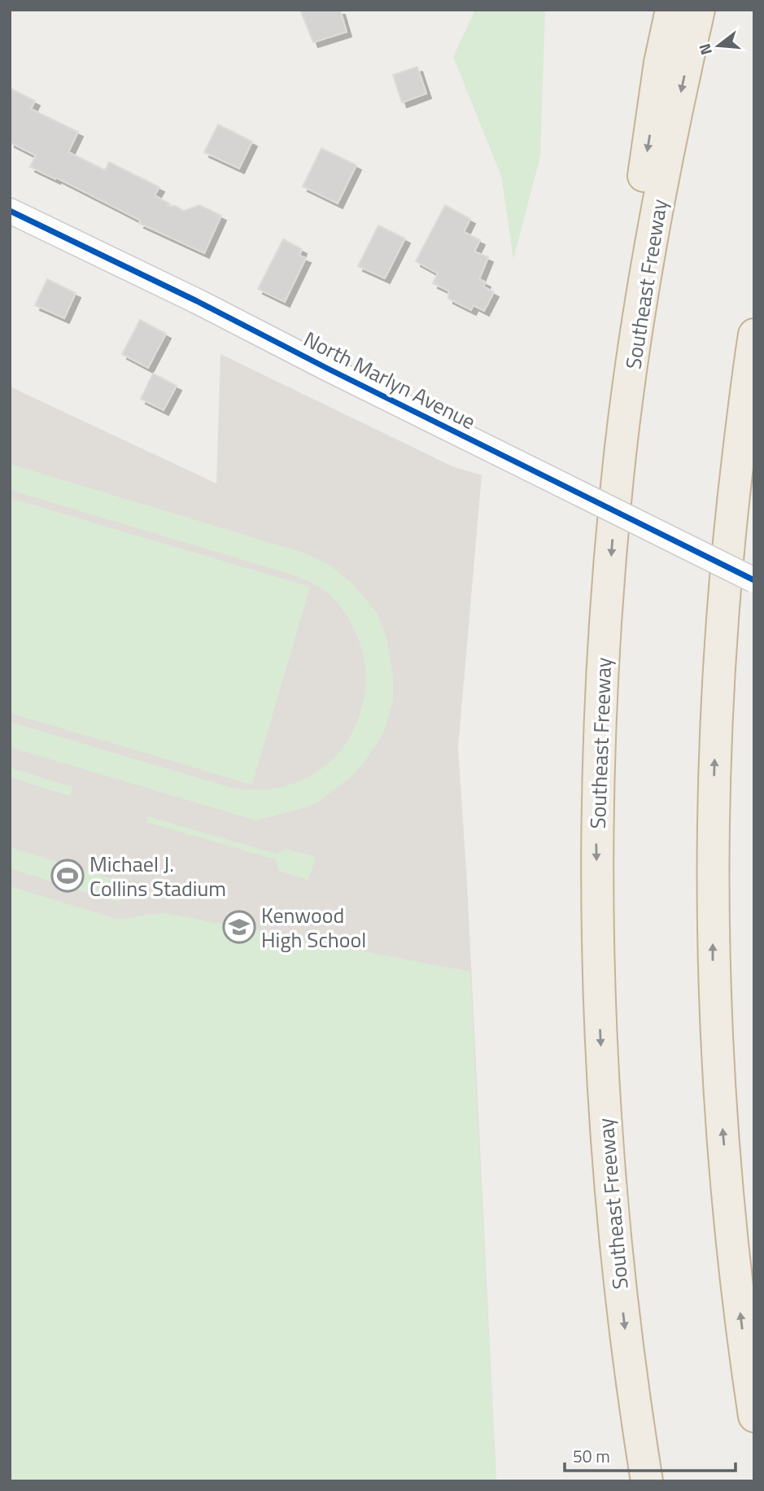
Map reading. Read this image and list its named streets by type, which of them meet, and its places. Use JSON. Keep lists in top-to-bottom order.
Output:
{
  "streets": {
    "highway": ["Southeast Freeway"],
    "street": ["North Marlyn Avenue"]
  },
  "places": {
    "sports": ["Michael J. Collins Stadium"],
    "school or university": ["Kenwood High School"]
  },
  "scale_bar": "50 m",
  "north": "left"
}
